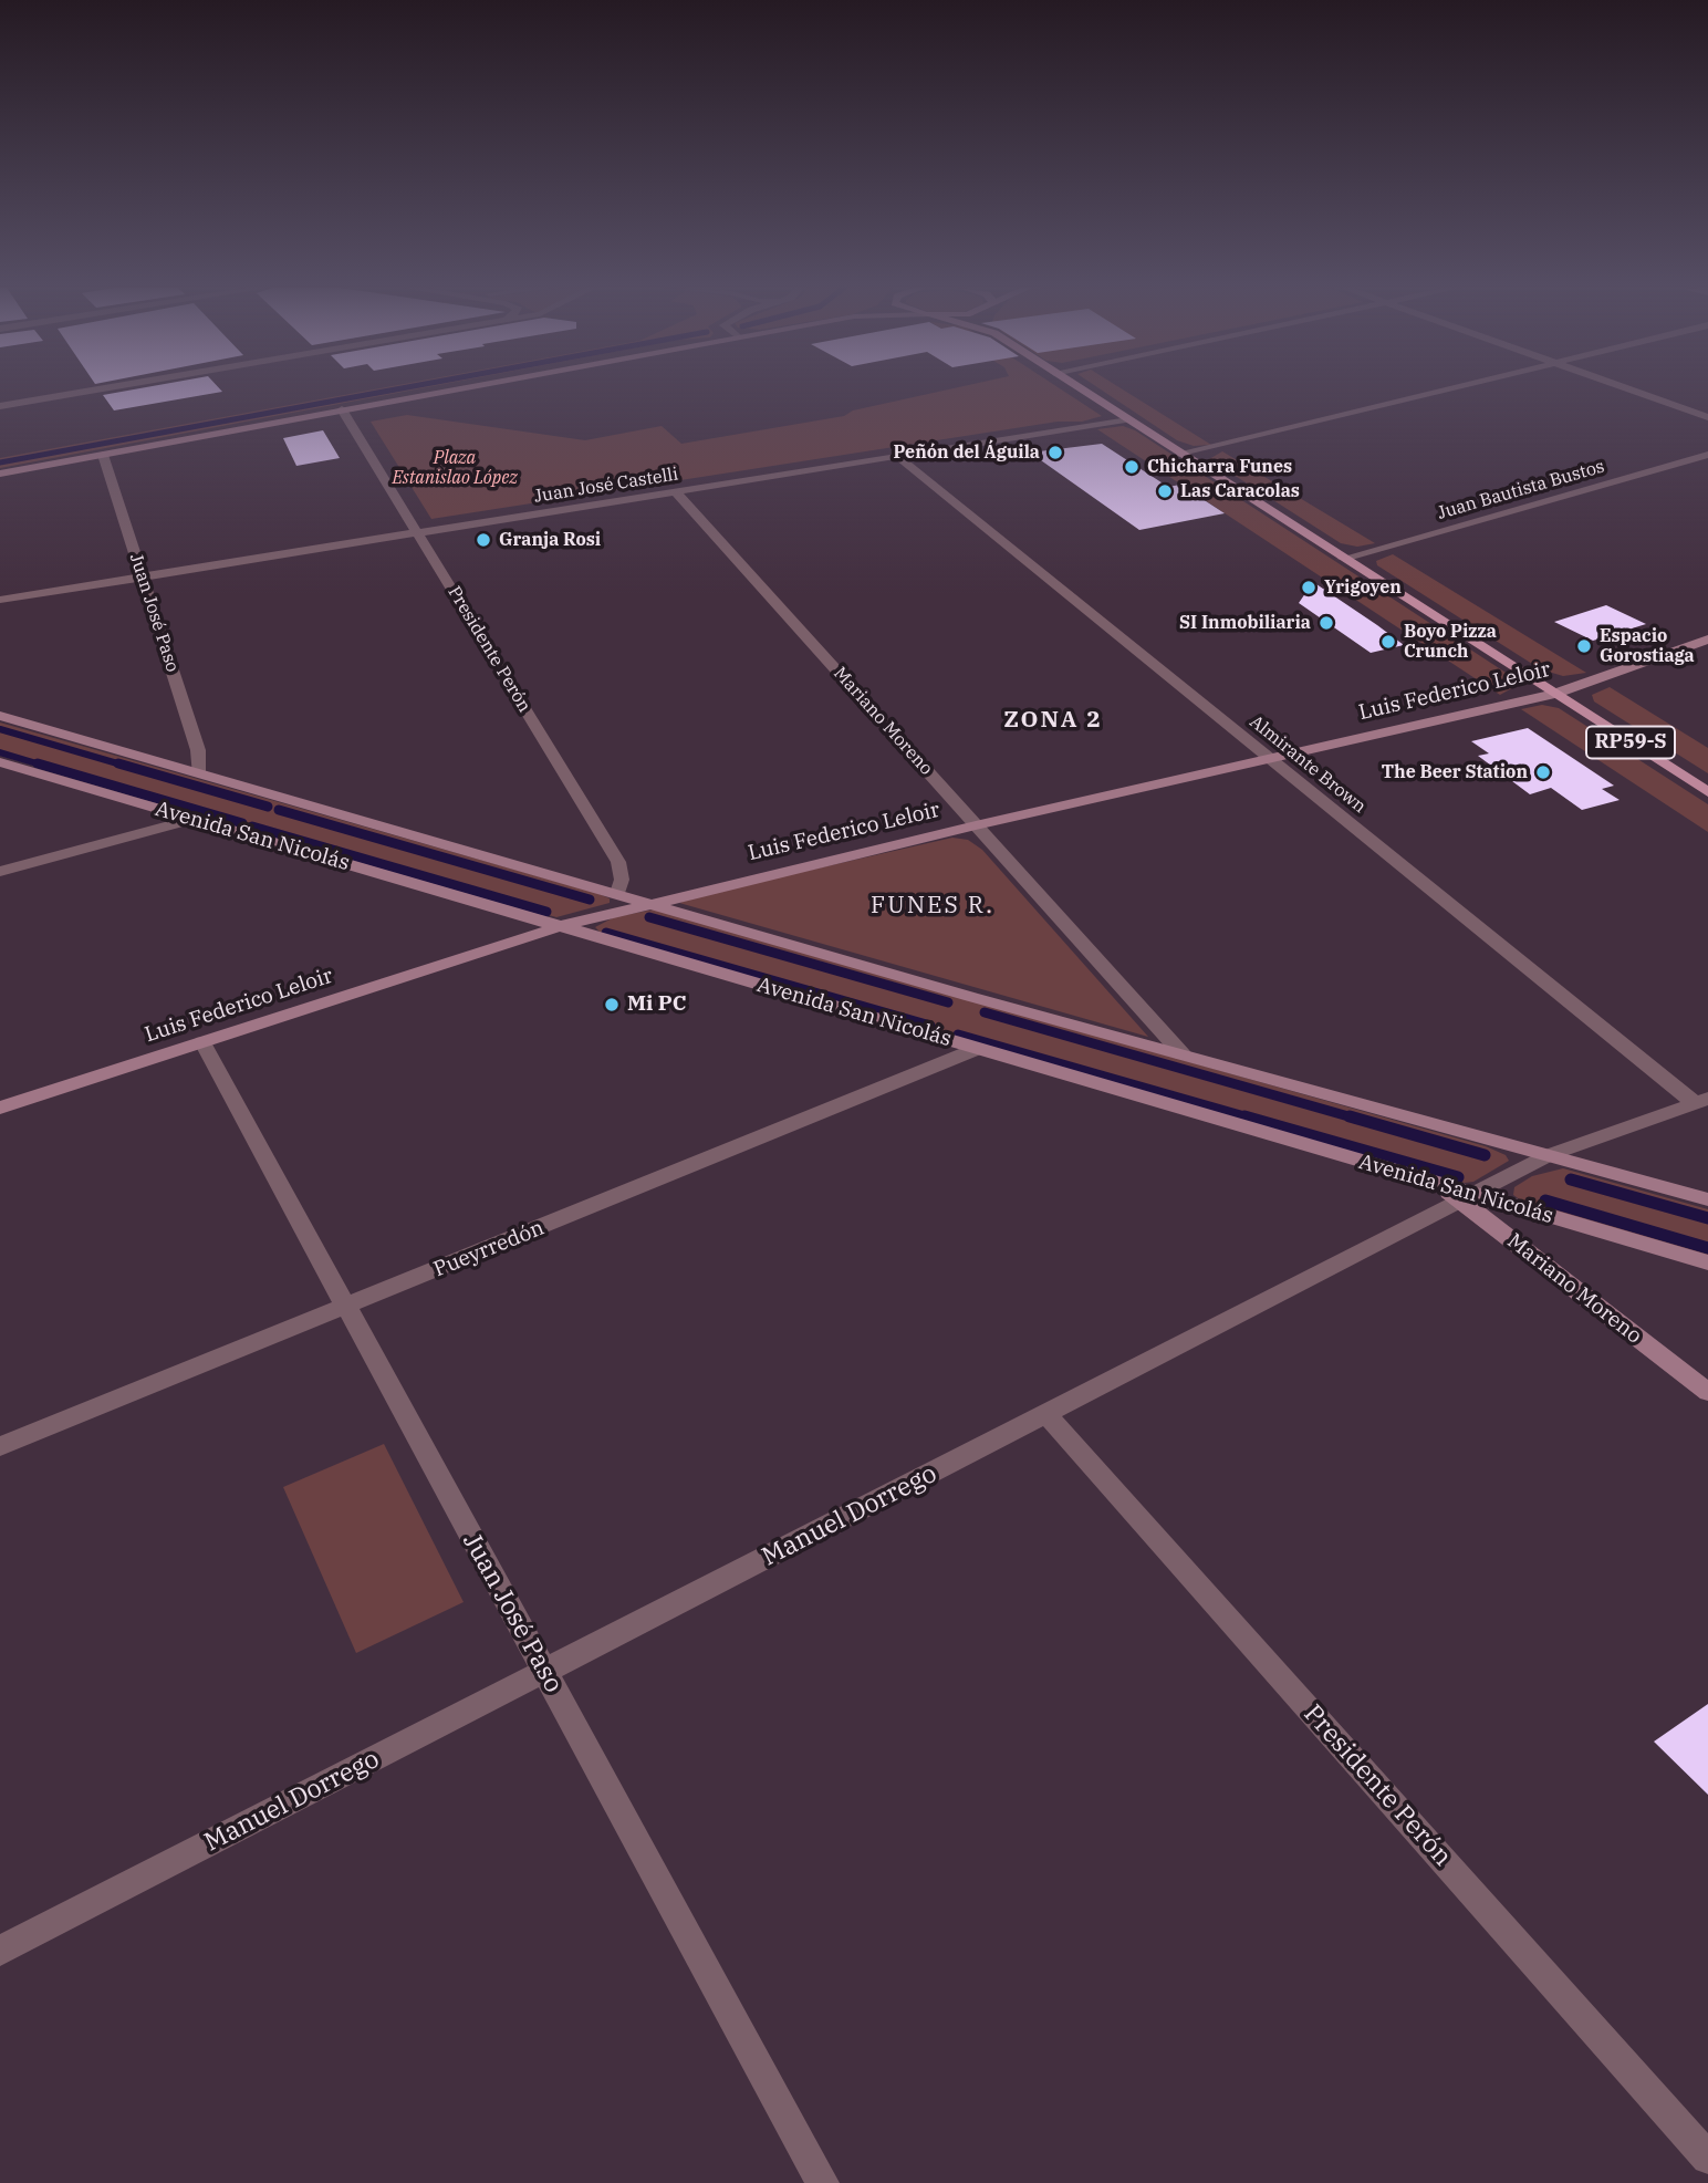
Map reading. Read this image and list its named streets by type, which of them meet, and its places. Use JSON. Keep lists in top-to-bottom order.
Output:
{
  "streets": {
    "main road": ["RP59-S"],
    "street": [
      "Juan José Castelli",
      "Juan Bautista Bustos",
      "Juan José Paso",
      "Presidente Perón",
      "Luis Federico Leloir",
      "Mariano Moreno",
      "Almirante Brown",
      "Avenida San Nicolás",
      "Pueyrredón",
      "Manuel Dorrego"
    ]
  },
  "crossings": [
    ["Juan José Castelli", "Juan José Paso"],
    ["Juan José Castelli", "Presidente Perón"],
    ["Juan José Castelli", "Mariano Moreno"],
    ["Juan José Castelli", "RP59-S"],
    ["Juan José Castelli", "Almirante Brown"],
    ["Juan Bautista Bustos", "RP59-S"],
    ["Juan José Paso", "Luis Federico Leloir"],
    ["Juan José Paso", "Pueyrredón"],
    ["Juan José Paso", "Manuel Dorrego"],
    ["Presidente Perón", "Manuel Dorrego"],
    ["Luis Federico Leloir", "Mariano Moreno"],
    ["Luis Federico Leloir", "RP59-S"],
    ["Luis Federico Leloir", "Almirante Brown"],
    ["Luis Federico Leloir", "Avenida San Nicolás"],
    ["Mariano Moreno", "Avenida San Nicolás"],
    ["Mariano Moreno", "Manuel Dorrego"],
    ["Almirante Brown", "Manuel Dorrego"],
    ["Avenida San Nicolás", "Pueyrredón"],
    ["Avenida San Nicolás", "Manuel Dorrego"]
  ],
  "districts": ["ZONA 2", "FUNES R."],
  "parks": ["Plaza Estanislao López"],
  "places": [
    "Peñón del Águila",
    "Chicharra Funes",
    "Las Caracolas",
    "Granja Rosi",
    "Yrigoyen",
    "SI Inmobiliaria",
    "Boyo Pizza Crunch",
    "Espacio Gorostiaga",
    "The Beer Station",
    "Mi PC"
  ]
}
